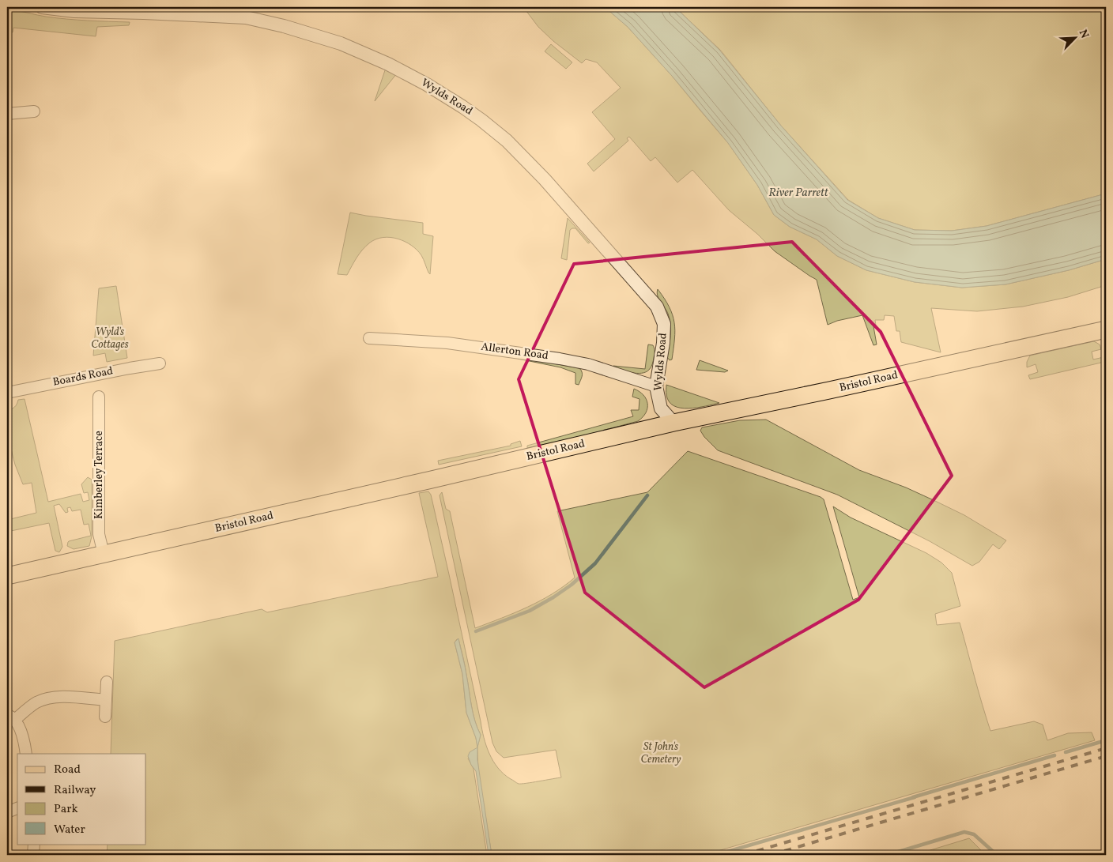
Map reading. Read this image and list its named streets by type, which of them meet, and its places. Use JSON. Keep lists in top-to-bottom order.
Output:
{
  "streets": {
    "main road": ["Bristol Road"],
    "street": [
      "Wylds Road",
      "Allerton Road",
      "Boards Road",
      "Kimberley Terrace"
    ]
  },
  "crossings": [
    ["Wylds Road", "Allerton Road"],
    ["Wylds Road", "Bristol Road"],
    ["Bristol Road", "Kimberley Terrace"]
  ],
  "water": ["River Parrett"],
  "parks": ["Wyld's Cottages", "St John's Cemetery"],
  "legend": [
    "Road",
    "Railway",
    "Park",
    "Water"
  ],
  "north": "top right"
}
